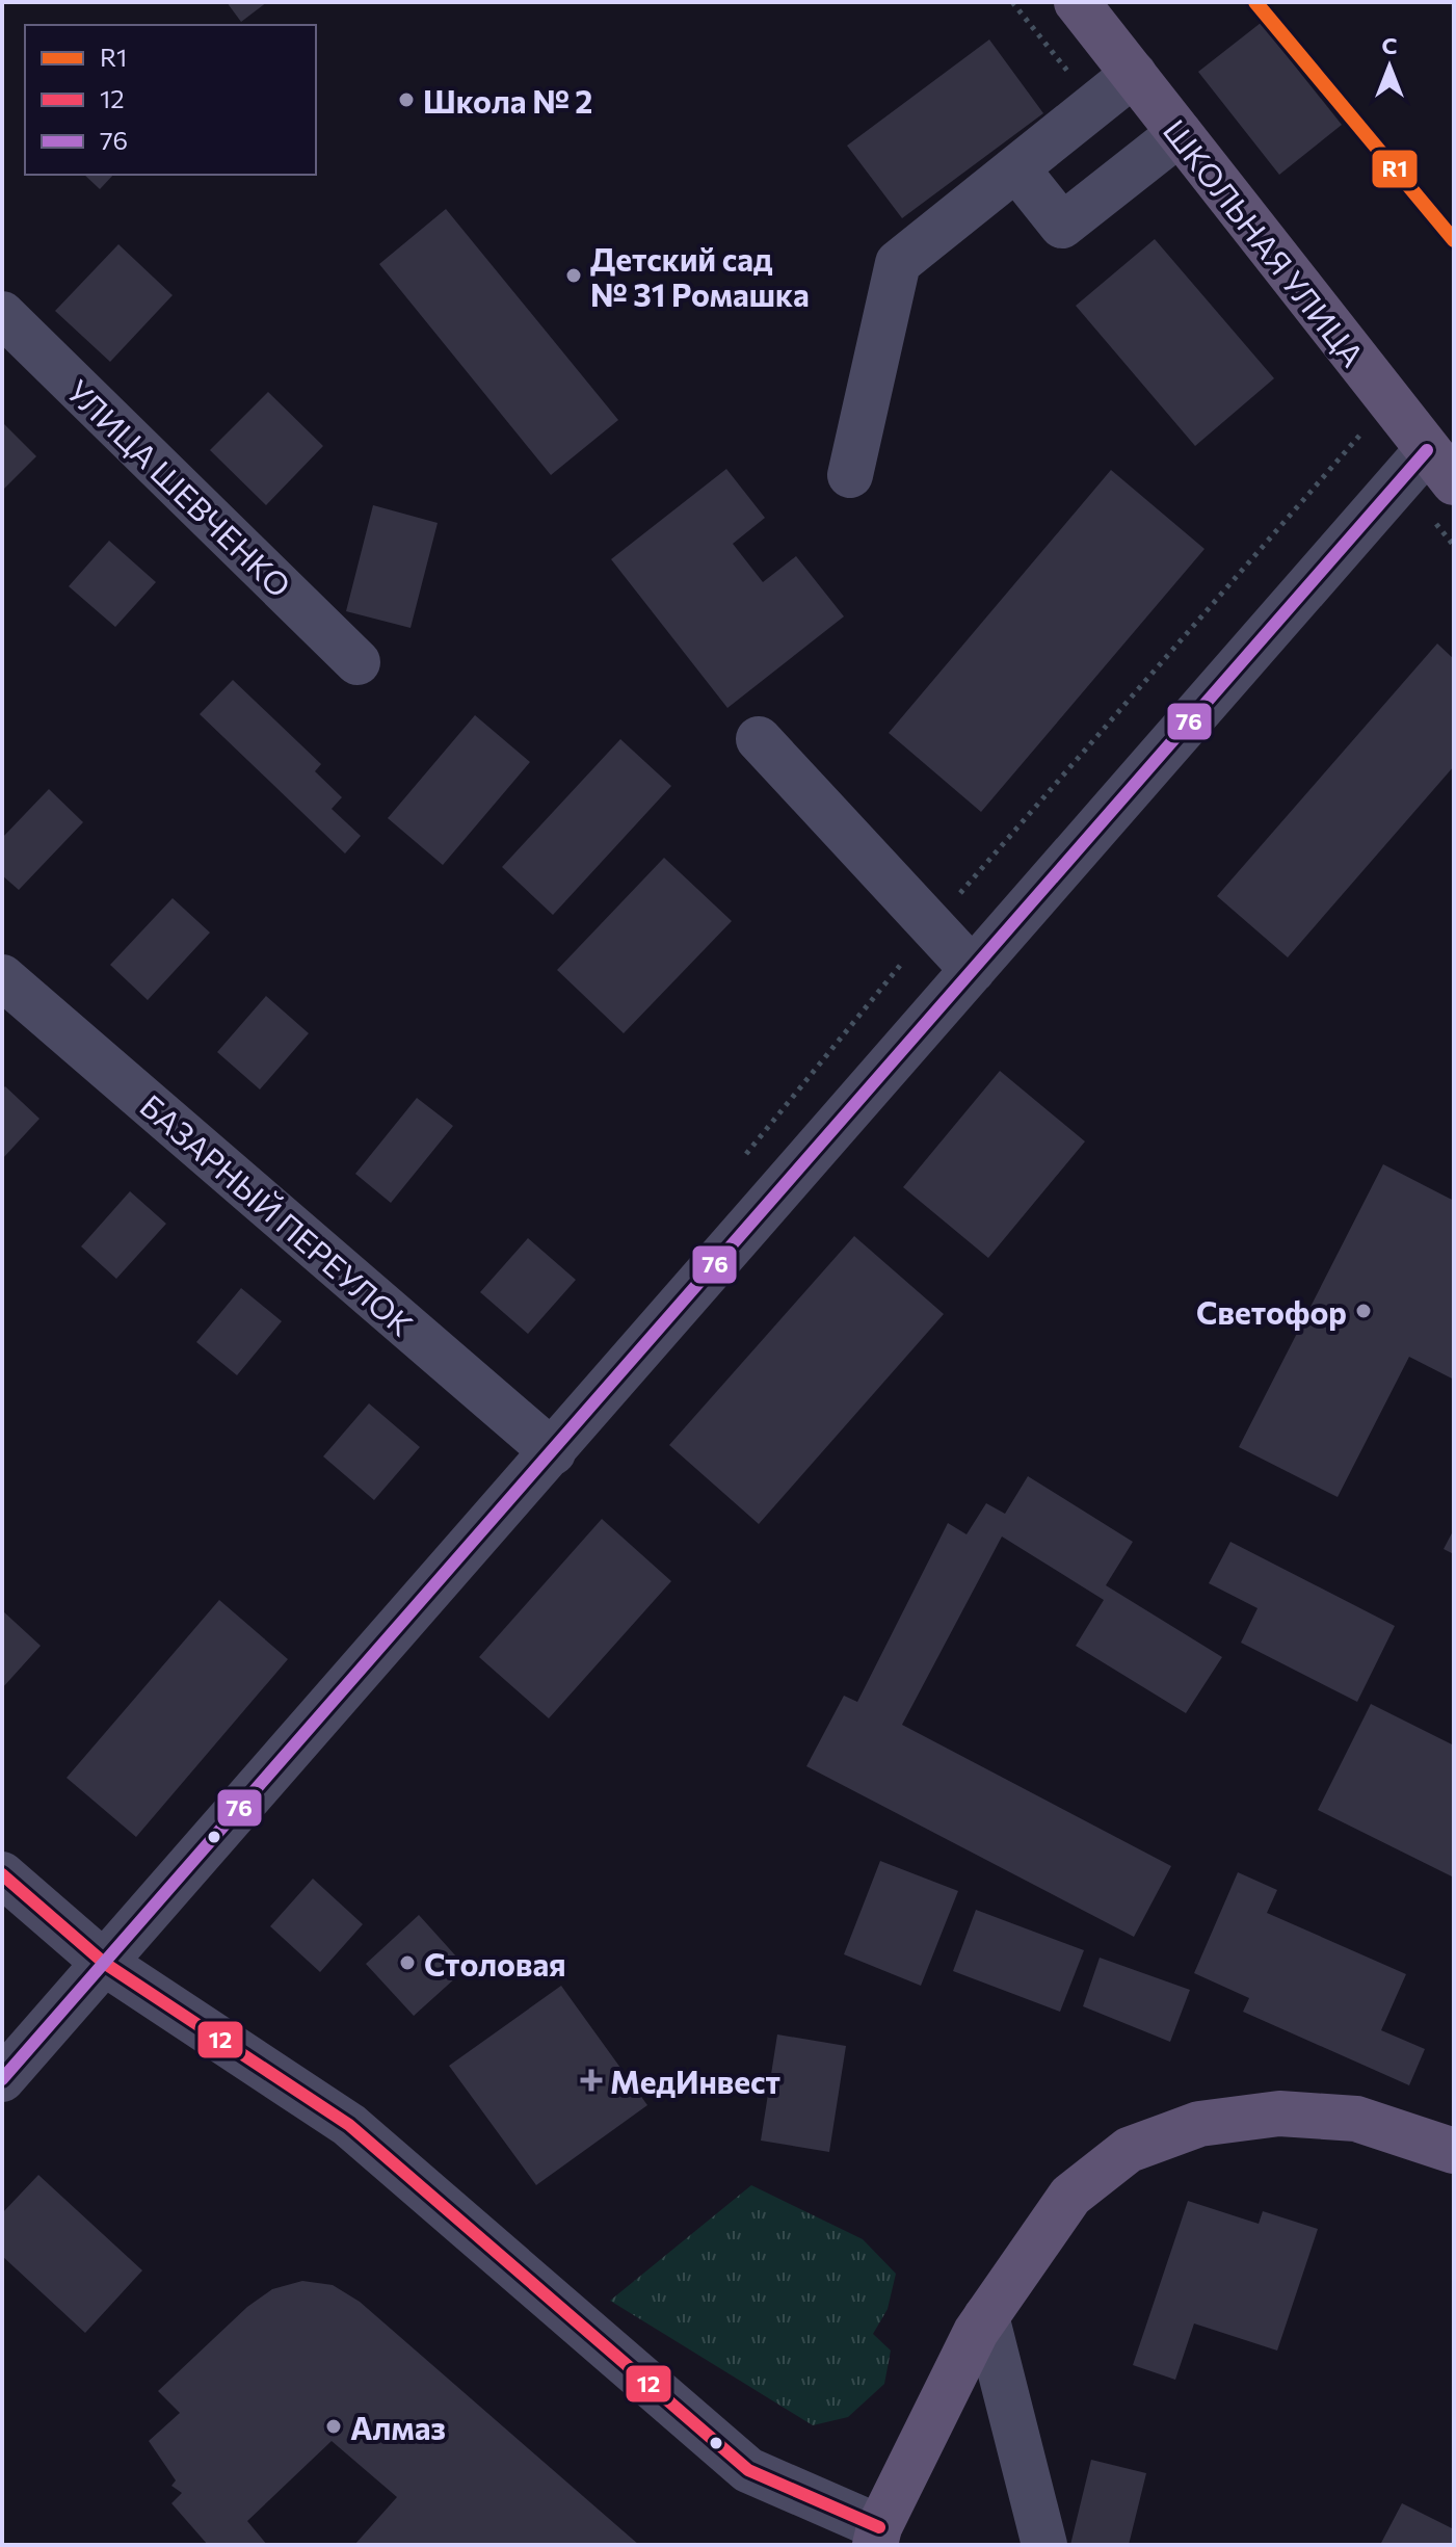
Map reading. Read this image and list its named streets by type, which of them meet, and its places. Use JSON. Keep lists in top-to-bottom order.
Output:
{
  "streets": {
    "main road": ["ШКОЛЬНАЯ УЛИЦА"],
    "street": ["УЛИЦА ШЕВЧЕНКО", "БАЗАРНЫЙ ПЕРЕУЛОК"]
  },
  "places": {
    "other": [
      "Школа № 2",
      "Детский сад № 31 Ромашка",
      "Светофор",
      "Столовая",
      "Алмаз"
    ],
    "health": ["МедИнвест"]
  },
  "lines": ["transit line R1", "transit line 76", "transit line 12"],
  "legend": ["R1", "12", "76"],
  "north": "top"
}
